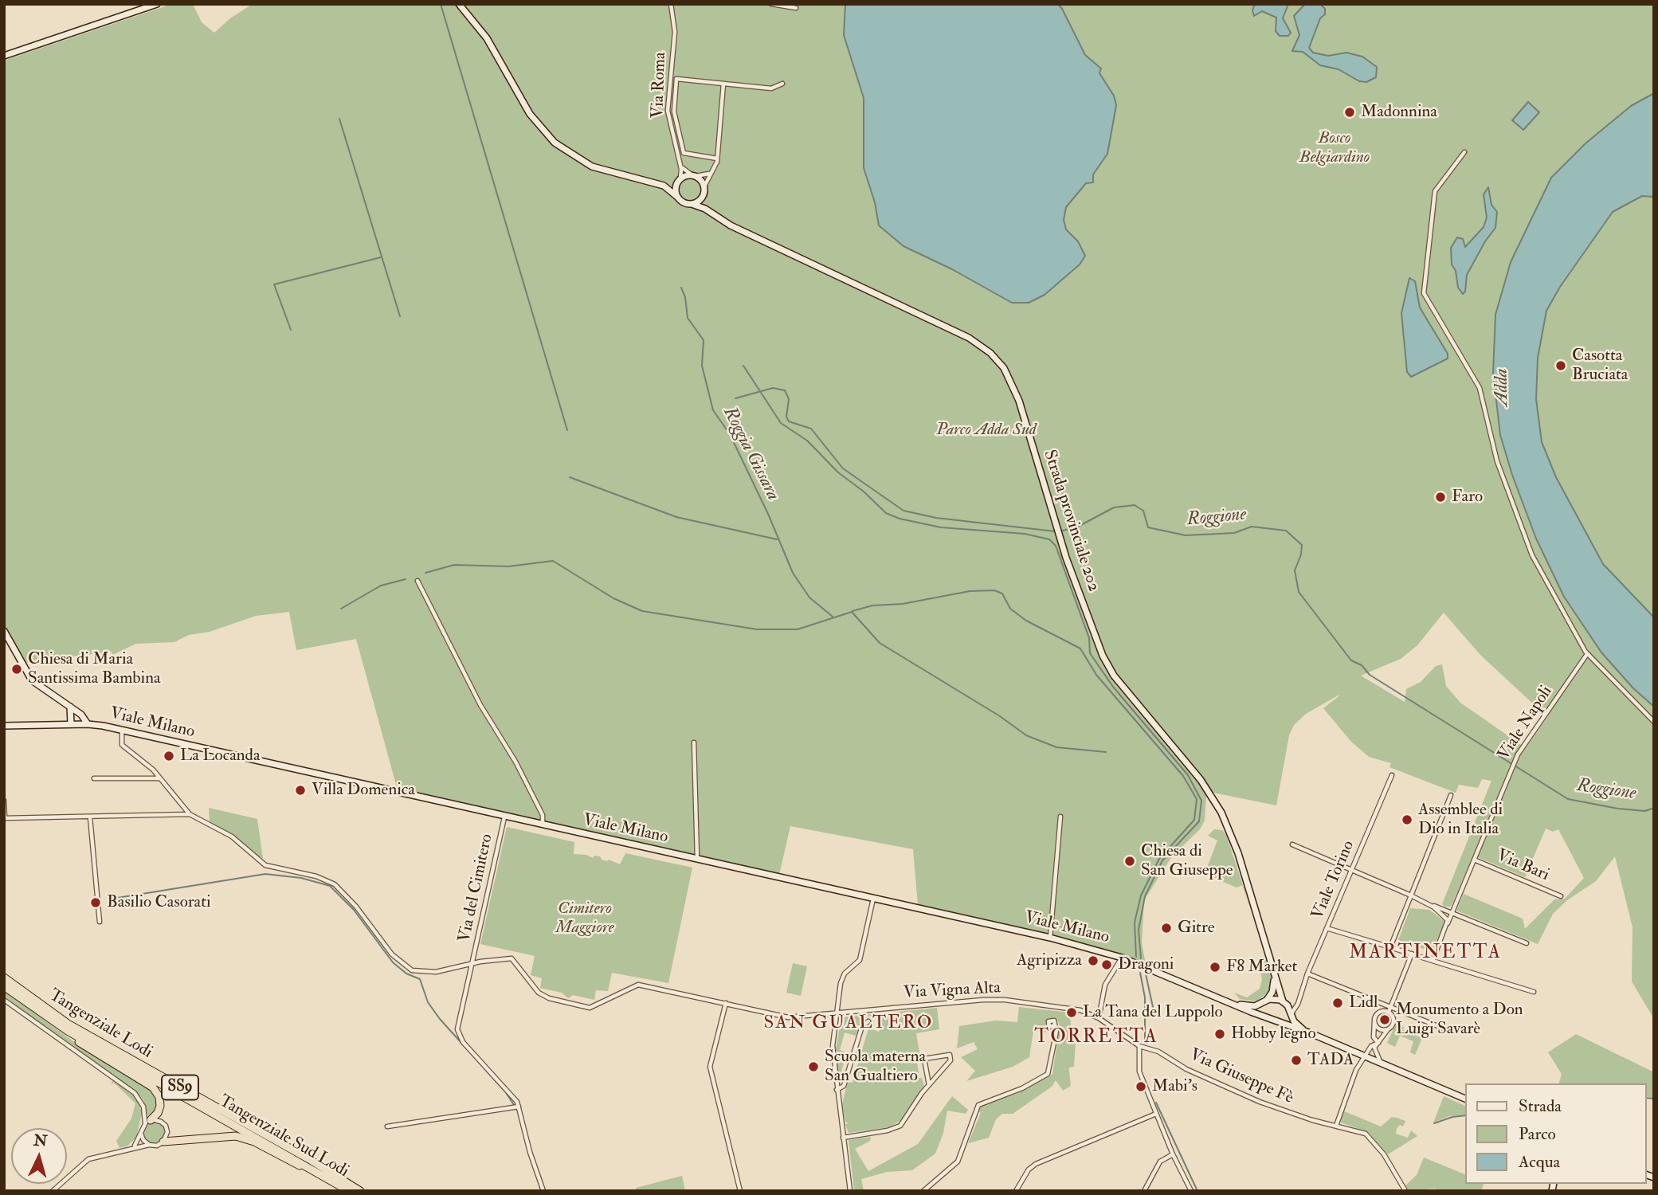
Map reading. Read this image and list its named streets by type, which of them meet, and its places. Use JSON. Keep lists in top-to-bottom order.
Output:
{
  "streets": {
    "highway": ["Tangenziale Lodi", "SS9", "Tangenziale Sud Lodi"],
    "street": [
      "Via Roma",
      "Strada provinciale 202",
      "Viale Milano",
      "Viale Napoli",
      "Via Bari",
      "Viale Torino",
      "Via del Cimitero",
      "Via Vigna Alta",
      "Via Giuseppe Fè"
    ]
  },
  "crossings": [
    ["Via Roma", "Strada provinciale 202"],
    ["Strada provinciale 202", "Viale Milano"],
    ["Strada provinciale 202", "Viale Torino"],
    ["Viale Milano", "Viale Torino"],
    ["Viale Milano", "Via del Cimitero"],
    ["Viale Napoli", "Via Bari"],
    ["Via del Cimitero", "Via Vigna Alta"],
    ["Via Vigna Alta", "Via Giuseppe Fè"]
  ],
  "districts": ["MARTINETTA", "SAN GUALTERO", "TORRETTA"],
  "water": ["Adda", "Roggia Gissara", "Roggione"],
  "parks": ["Bosco Belgiardino", "Parco Adda Sud", "Cimitero Maggiore"],
  "places": [
    "Madonnina",
    "Casotta Bruciata",
    "Faro",
    "Chiesa di Maria Santissima Bambina",
    "La Locanda",
    "Villa Domenica",
    "Assemblee di Dio in Italia",
    "Chiesa di San Giuseppe",
    "Basilio Casorati",
    "Gitre",
    "Agripizza",
    "Dragoni",
    "F8 Market",
    "Lidl",
    "La Tana del Luppolo",
    "Monumento a Don Luigi Savarè",
    "Hobby legno",
    "TADA",
    "Scuola materna San Gualtiero",
    "Mabi’s"
  ],
  "legend": ["Strada", "Parco", "Acqua"],
  "north": "top"
}
